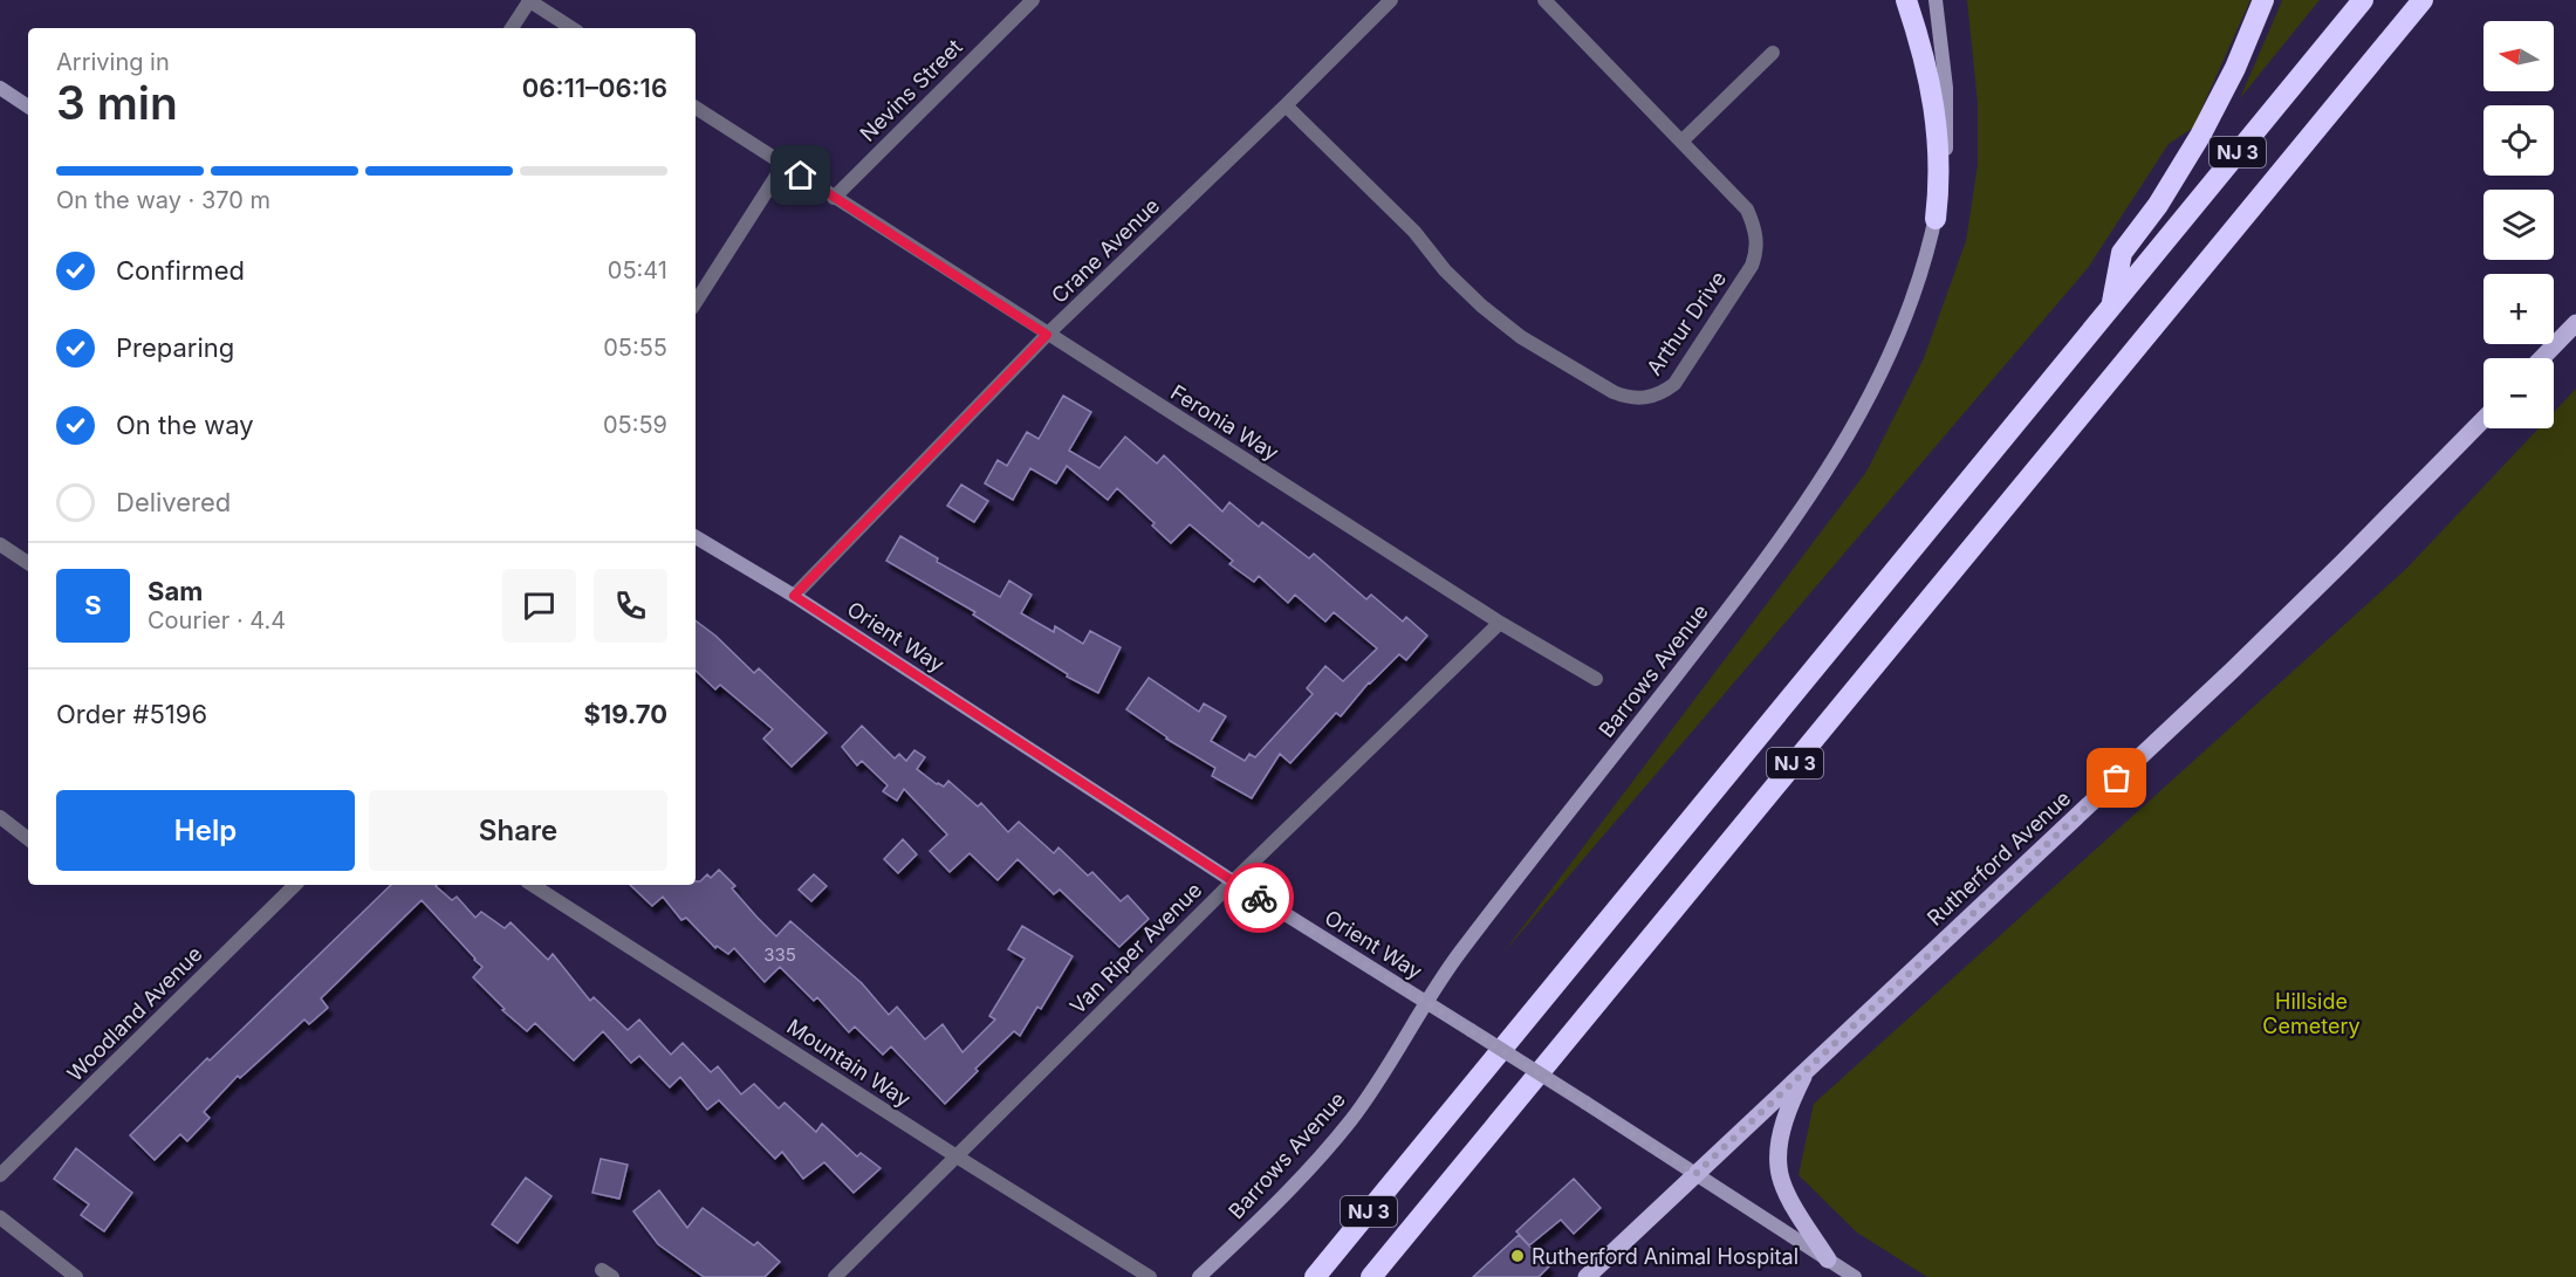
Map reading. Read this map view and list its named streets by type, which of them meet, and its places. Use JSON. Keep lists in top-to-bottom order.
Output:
{
  "streets": {
    "highway": ["NJ 3"],
    "main road": ["Rutherford Avenue"],
    "street": [
      "Nevins Street",
      "Crane Avenue",
      "Arthur Drive",
      "Feronia Way",
      "Orient Way",
      "Barrows Avenue",
      "Van Riper Avenue",
      "Woodland Avenue",
      "Mountain Way"
    ]
  },
  "crossings": [
    ["Nevins Street", "Feronia Way"],
    ["Crane Avenue", "Arthur Drive"],
    ["Crane Avenue", "Feronia Way"],
    ["Crane Avenue", "Orient Way"],
    ["Feronia Way", "Van Riper Avenue"],
    ["Orient Way", "Barrows Avenue"],
    ["Orient Way", "Rutherford Avenue"],
    ["Orient Way", "Van Riper Avenue"],
    ["Van Riper Avenue", "Mountain Way"]
  ],
  "parks": ["Hillside Cemetery"],
  "places": ["Rutherford Animal Hospital"],
  "house_numbers": ["335"],
  "north": "left",
  "page": {
    "map_buttons": ["+", "−"],
    "heading": ["3 min", "Arriving in", "06:11–06:16"],
    "panel": [
      "Sam",
      "Courier · 4.4",
      "Order #5196",
      "$19.70"
    ],
    "bar": "On the way · 370 m",
    "list": [
      ["Confirmed", "05:41"],
      ["Preparing", "05:55"],
      ["On the way", "05:59"],
      "Delivered"
    ],
    "round": "S",
    "buttons": ["Help", "Share"]
  }
}
